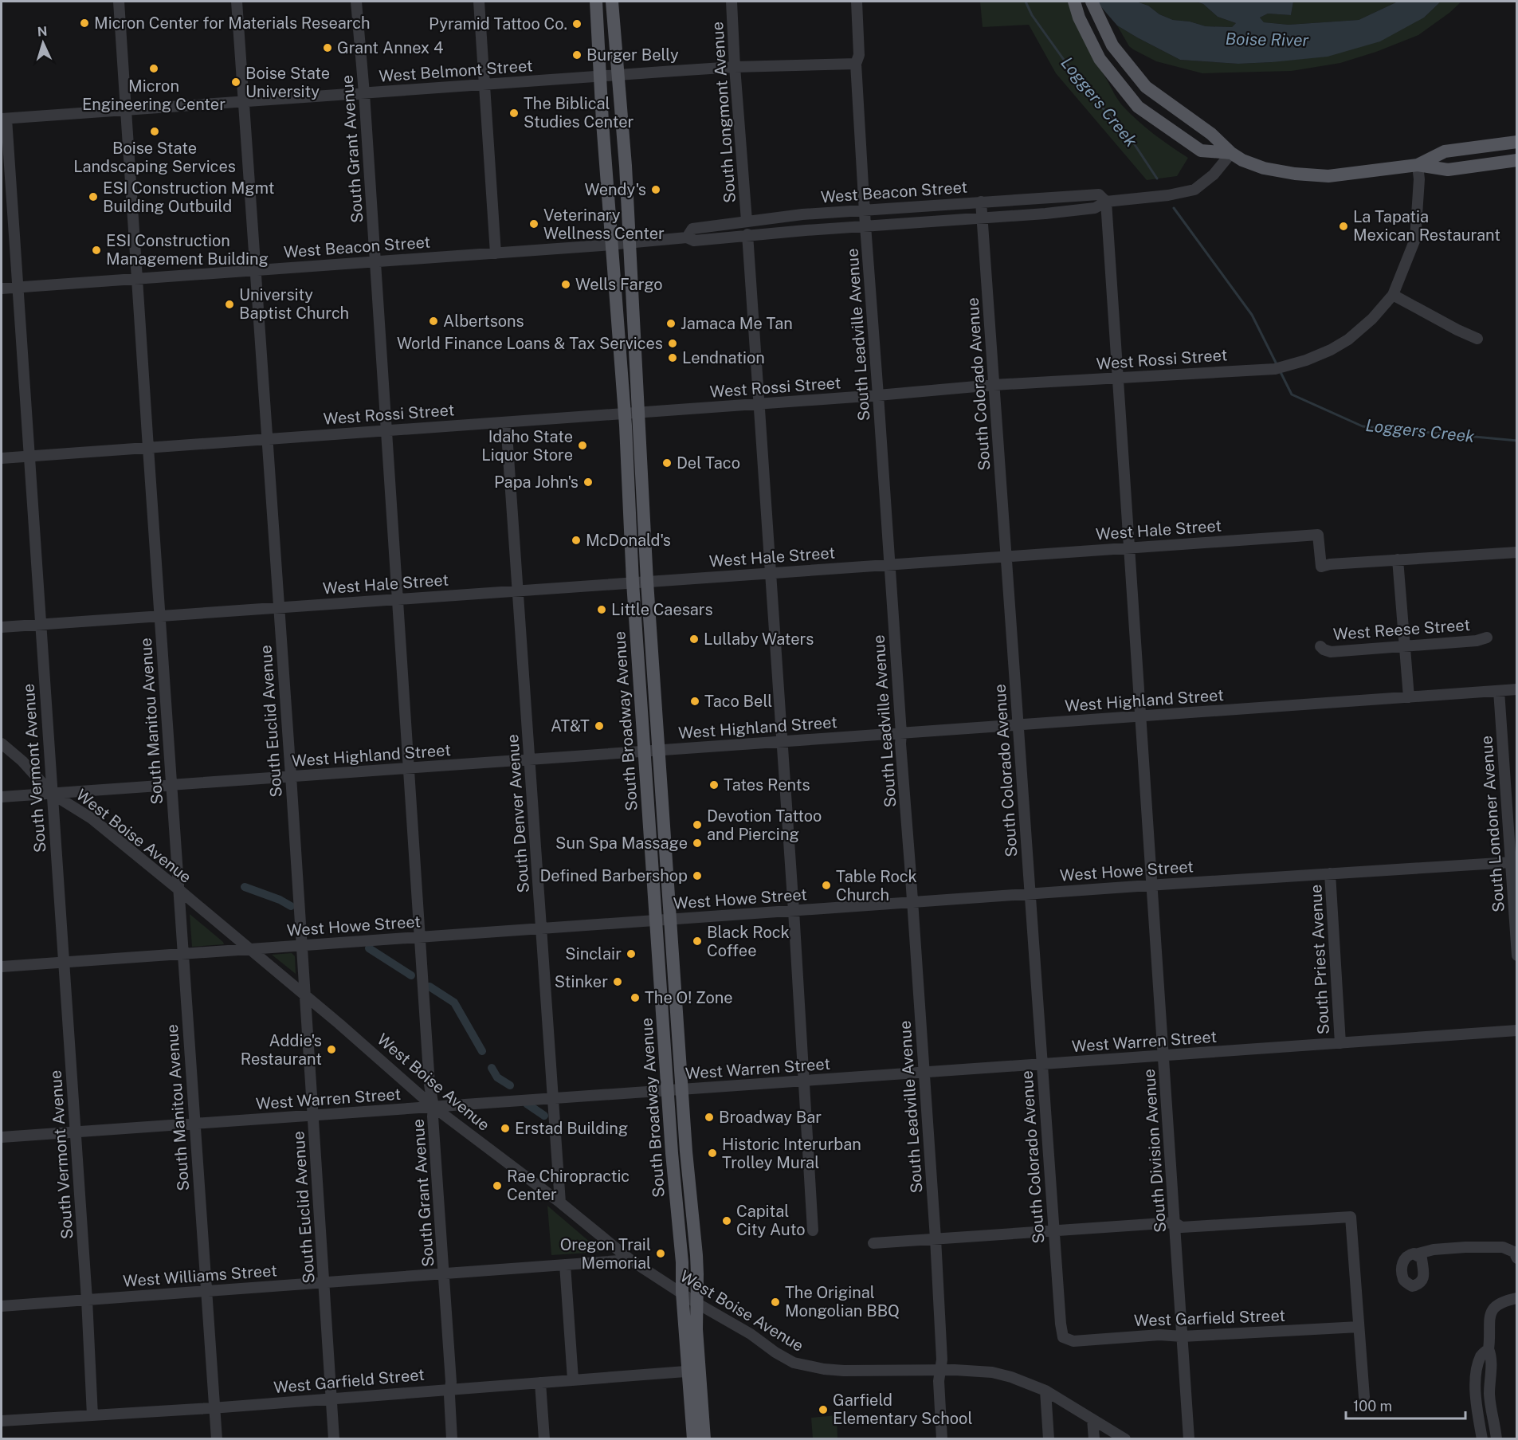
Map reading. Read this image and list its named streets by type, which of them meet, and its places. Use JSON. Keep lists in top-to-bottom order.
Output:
{
  "streets": {
    "main road": ["South Broadway Avenue"],
    "street": [
      "West Belmont Street",
      "South Longmont Avenue",
      "South Grant Avenue",
      "West Beacon Street",
      "South Leadville Avenue",
      "West Rossi Street",
      "South Colorado Avenue",
      "West Hale Street",
      "West Reese Street",
      "West Highland Street",
      "South Manitou Avenue",
      "South Euclid Avenue",
      "South Vermont Avenue",
      "South Denver Avenue",
      "South Londoner Avenue",
      "West Boise Avenue",
      "West Howe Street",
      "South Priest Avenue",
      "West Warren Street",
      "South Division Avenue",
      "West Williams Street",
      "West Garfield Street"
    ]
  },
  "crossings": [
    ["West Belmont Street", "South Longmont Avenue"],
    ["West Belmont Street", "South Grant Avenue"],
    ["West Belmont Street", "South Leadville Avenue"],
    ["West Belmont Street", "South Manitou Avenue"],
    ["West Belmont Street", "South Euclid Avenue"],
    ["West Belmont Street", "South Broadway Avenue"],
    ["West Belmont Street", "South Vermont Avenue"],
    ["South Longmont Avenue", "West Beacon Street"],
    ["South Grant Avenue", "West Beacon Street"],
    ["South Grant Avenue", "West Rossi Street"],
    ["South Grant Avenue", "West Hale Street"],
    ["South Grant Avenue", "West Highland Street"],
    ["South Grant Avenue", "West Boise Avenue"],
    ["South Grant Avenue", "West Howe Street"],
    ["South Grant Avenue", "West Warren Street"],
    ["South Grant Avenue", "West Williams Street"],
    ["South Grant Avenue", "West Garfield Street"],
    ["West Beacon Street", "South Leadville Avenue"],
    ["West Beacon Street", "South Colorado Avenue"],
    ["West Beacon Street", "South Manitou Avenue"],
    ["West Beacon Street", "South Euclid Avenue"],
    ["West Beacon Street", "South Broadway Avenue"],
    ["West Beacon Street", "South Vermont Avenue"],
    ["West Beacon Street", "South Division Avenue"],
    ["South Leadville Avenue", "West Rossi Street"],
    ["South Leadville Avenue", "West Hale Street"],
    ["South Leadville Avenue", "West Highland Street"],
    ["South Leadville Avenue", "West Boise Avenue"],
    ["South Leadville Avenue", "West Howe Street"],
    ["South Leadville Avenue", "West Warren Street"],
    ["West Rossi Street", "South Colorado Avenue"],
    ["West Rossi Street", "South Manitou Avenue"],
    ["West Rossi Street", "South Euclid Avenue"],
    ["West Rossi Street", "South Broadway Avenue"],
    ["West Rossi Street", "South Vermont Avenue"],
    ["West Rossi Street", "South Denver Avenue"],
    ["West Rossi Street", "South Division Avenue"],
    ["South Colorado Avenue", "West Hale Street"],
    ["South Colorado Avenue", "West Highland Street"],
    ["South Colorado Avenue", "West Howe Street"],
    ["South Colorado Avenue", "West Warren Street"],
    ["South Colorado Avenue", "West Garfield Street"],
    ["West Hale Street", "South Manitou Avenue"],
    ["West Hale Street", "South Euclid Avenue"],
    ["West Hale Street", "South Broadway Avenue"],
    ["West Hale Street", "South Vermont Avenue"],
    ["West Hale Street", "South Denver Avenue"],
    ["West Hale Street", "South Division Avenue"],
    ["West Highland Street", "South Manitou Avenue"],
    ["West Highland Street", "South Euclid Avenue"],
    ["West Highland Street", "South Broadway Avenue"],
    ["West Highland Street", "South Vermont Avenue"],
    ["West Highland Street", "South Denver Avenue"],
    ["West Highland Street", "South Londoner Avenue"],
    ["West Highland Street", "West Boise Avenue"],
    ["West Highland Street", "South Division Avenue"],
    ["South Manitou Avenue", "West Boise Avenue"],
    ["South Manitou Avenue", "West Howe Street"],
    ["South Manitou Avenue", "West Warren Street"],
    ["South Manitou Avenue", "West Williams Street"],
    ["South Manitou Avenue", "West Garfield Street"],
    ["South Euclid Avenue", "West Boise Avenue"],
    ["South Euclid Avenue", "West Howe Street"],
    ["South Euclid Avenue", "West Warren Street"],
    ["South Euclid Avenue", "West Williams Street"],
    ["South Euclid Avenue", "West Garfield Street"],
    ["South Broadway Avenue", "West Boise Avenue"],
    ["South Broadway Avenue", "West Howe Street"],
    ["South Broadway Avenue", "West Warren Street"],
    ["South Broadway Avenue", "West Garfield Street"],
    ["South Vermont Avenue", "West Boise Avenue"],
    ["South Vermont Avenue", "West Howe Street"],
    ["South Vermont Avenue", "West Warren Street"],
    ["South Vermont Avenue", "West Williams Street"],
    ["South Vermont Avenue", "West Garfield Street"],
    ["South Denver Avenue", "West Boise Avenue"],
    ["South Denver Avenue", "West Howe Street"],
    ["South Denver Avenue", "West Warren Street"],
    ["South Londoner Avenue", "West Howe Street"],
    ["West Boise Avenue", "West Howe Street"],
    ["West Boise Avenue", "West Warren Street"],
    ["West Boise Avenue", "West Williams Street"],
    ["West Howe Street", "South Priest Avenue"],
    ["West Howe Street", "South Division Avenue"],
    ["South Priest Avenue", "West Warren Street"],
    ["West Warren Street", "South Division Avenue"],
    ["South Division Avenue", "West Garfield Street"]
  ],
  "water": ["Boise River", "Loggers Creek"],
  "places": [
    "Micron Center for Materials Research",
    "Pyramid Tattoo Co.",
    "Grant Annex 4",
    "Burger Belly",
    "Micron Engineering Center",
    "Boise State University",
    "The Biblical Studies Center",
    "Boise State Landscaping Services",
    "Wendy's",
    "ESI Construction Mgmt Building Outbuild",
    "Veterinary Wellness Center",
    "La Tapatia Mexican Restaurant",
    "ESI Construction Management Building",
    "Wells Fargo",
    "University Baptist Church",
    "Albertsons",
    "Jamaca Me Tan",
    "World Finance Loans & Tax Services",
    "Lendnation",
    "Idaho State Liquor Store",
    "Del Taco",
    "Papa John's",
    "McDonald's",
    "Little Caesars",
    "Lullaby Waters",
    "Taco Bell",
    "AT&T",
    "Tates Rents",
    "Devotion Tattoo and Piercing",
    "Sun Spa Massage",
    "Defined Barbershop",
    "Table Rock Church",
    "Black Rock Coffee",
    "Sinclair",
    "Stinker",
    "The O! Zone",
    "Addie's Restaurant",
    "Broadway Bar",
    "Erstad Building",
    "Historic Interurban Trolley Mural",
    "Rae Chiropractic Center",
    "Capital City Auto",
    "Oregon Trail Memorial",
    "The Original Mongolian BBQ",
    "Garfield Elementary School"
  ],
  "scale_bar": "100 m",
  "north": "top"
}
